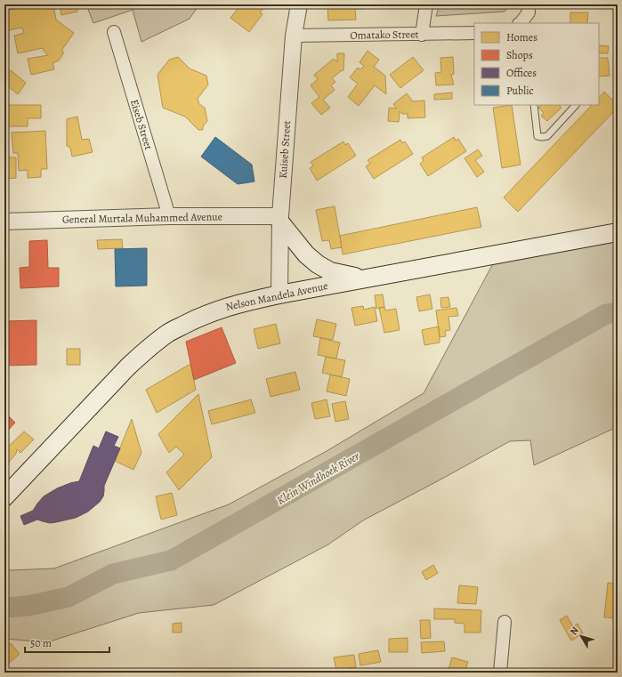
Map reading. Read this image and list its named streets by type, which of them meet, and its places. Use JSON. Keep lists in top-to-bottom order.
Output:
{
  "streets": {
    "main road": ["Nelson Mandela Avenue"],
    "street": [
      "Omatako Street",
      "Eiseb Street",
      "Kuiseb Street",
      "General Murtala Muhammed Avenue"
    ]
  },
  "crossings": [
    ["Omatako Street", "Kuiseb Street"],
    ["Eiseb Street", "General Murtala Muhammed Avenue"],
    ["Kuiseb Street", "General Murtala Muhammed Avenue"],
    ["Kuiseb Street", "Nelson Mandela Avenue"]
  ],
  "water": ["Klein Windhoek River"],
  "legend": [
    "Homes",
    "Shops",
    "Offices",
    "Public"
  ],
  "scale_bar": "50 m",
  "north": "top left"
}
